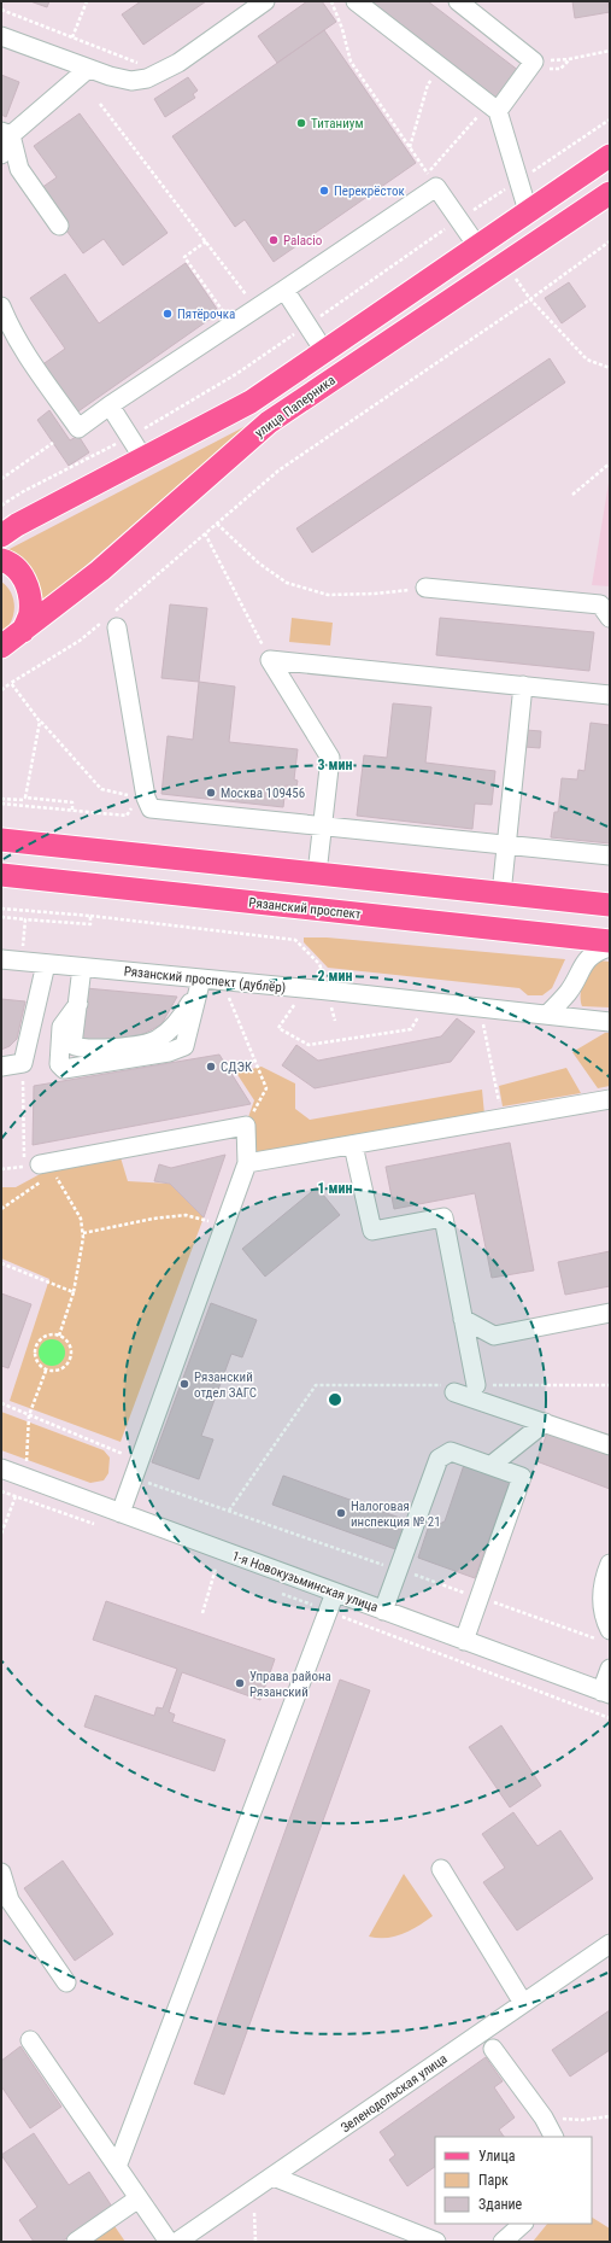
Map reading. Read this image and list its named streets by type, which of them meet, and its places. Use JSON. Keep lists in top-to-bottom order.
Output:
{
  "streets": {
    "main road": ["улица Паперника", "Рязанский проспект"],
    "street": ["Рязанский проспект (дублёр)", "1-я Новокузьминская улица", "Зеленодольская улица"]
  },
  "places": [
    "Титаниум",
    "Перекрёсток",
    "Palacio",
    "Пятёрочка",
    "Москва 109456",
    "СДЭК",
    "Рязанский отдел ЗАГС",
    "Налоговая инспекция № 21",
    "Управа района Рязанский"
  ],
  "legend": ["Улица", "Парк", "Здание"],
  "rings": ["3 мин", "2 мин", "1 мин"]
}
